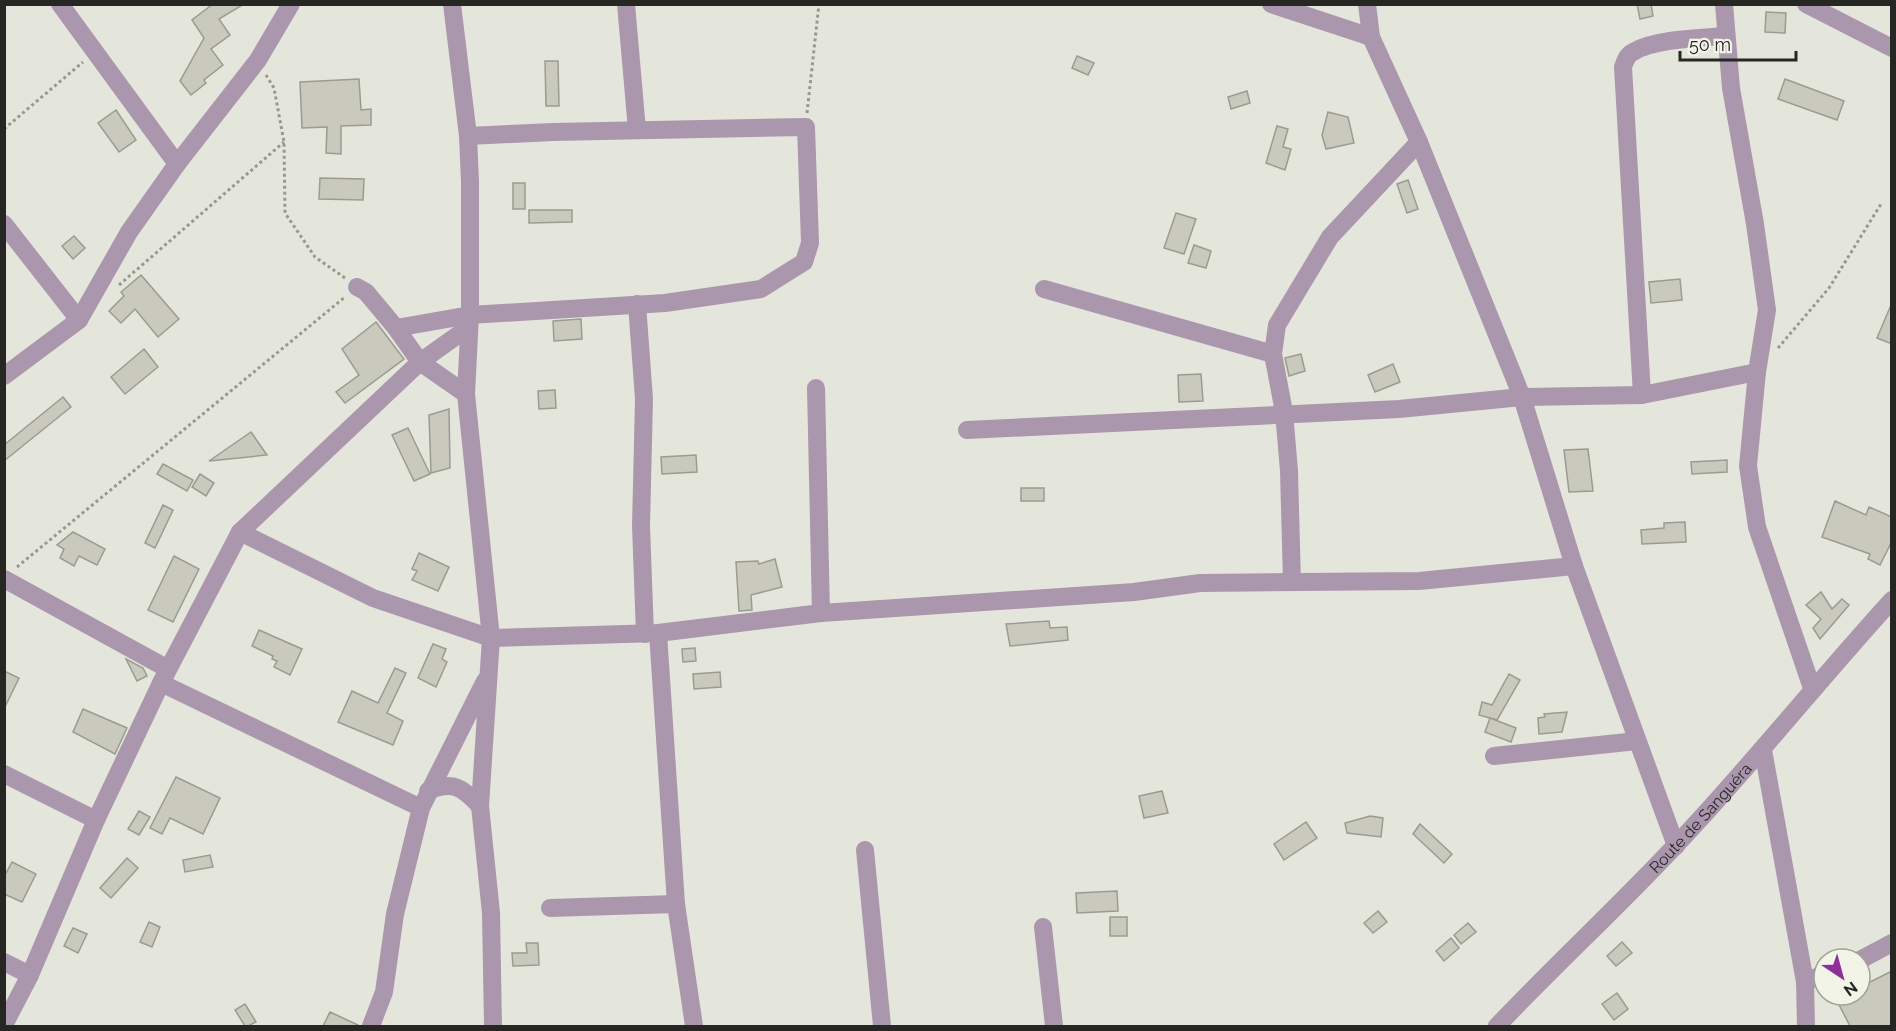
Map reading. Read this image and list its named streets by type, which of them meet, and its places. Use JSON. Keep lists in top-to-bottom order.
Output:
{
  "streets": {
    "street": ["Route de Sanguéra"]
  },
  "scale_bar": "50 m",
  "north": "bottom right"
}
